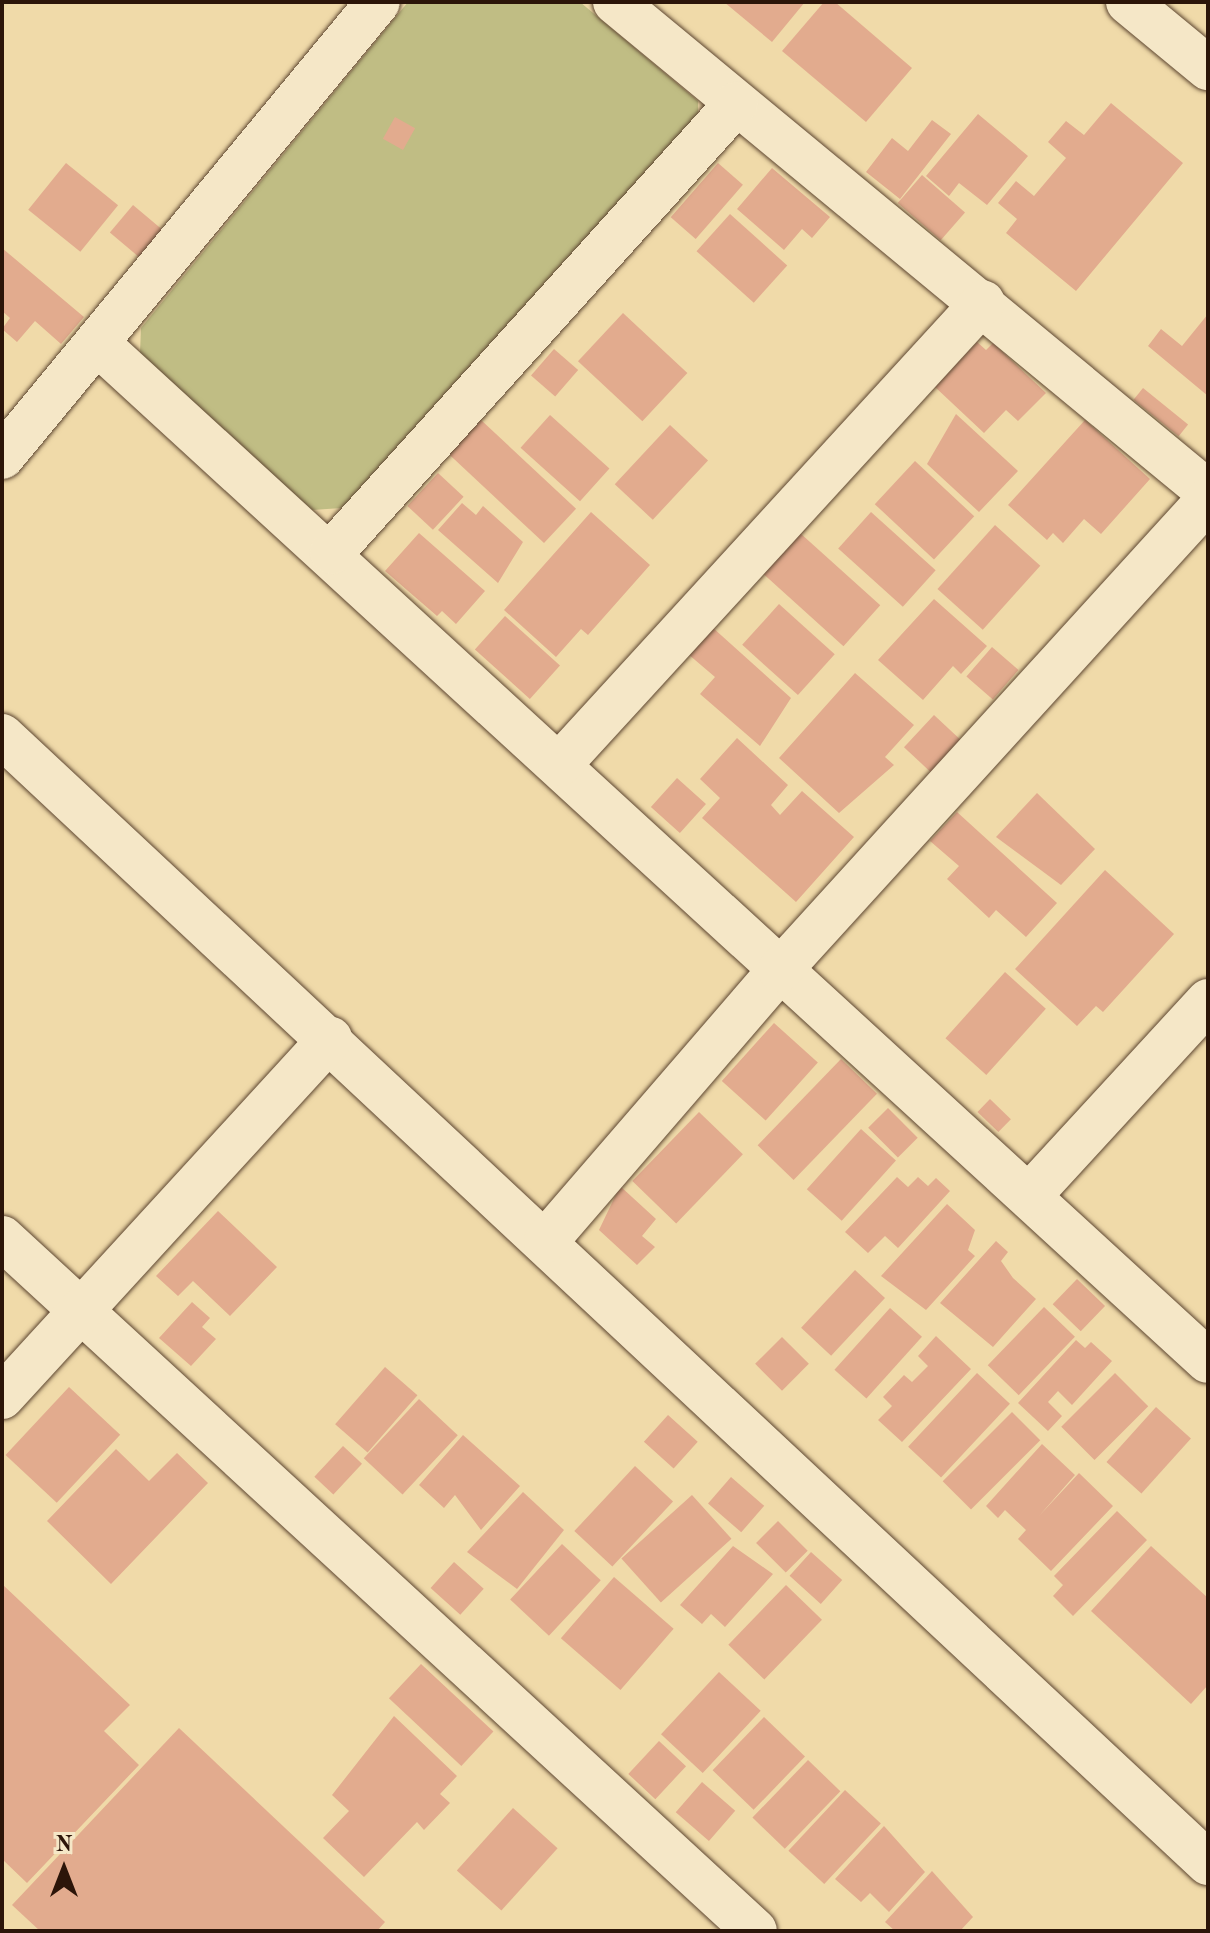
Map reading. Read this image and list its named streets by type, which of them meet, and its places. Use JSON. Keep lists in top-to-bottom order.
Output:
{
  "north": "top"
}
